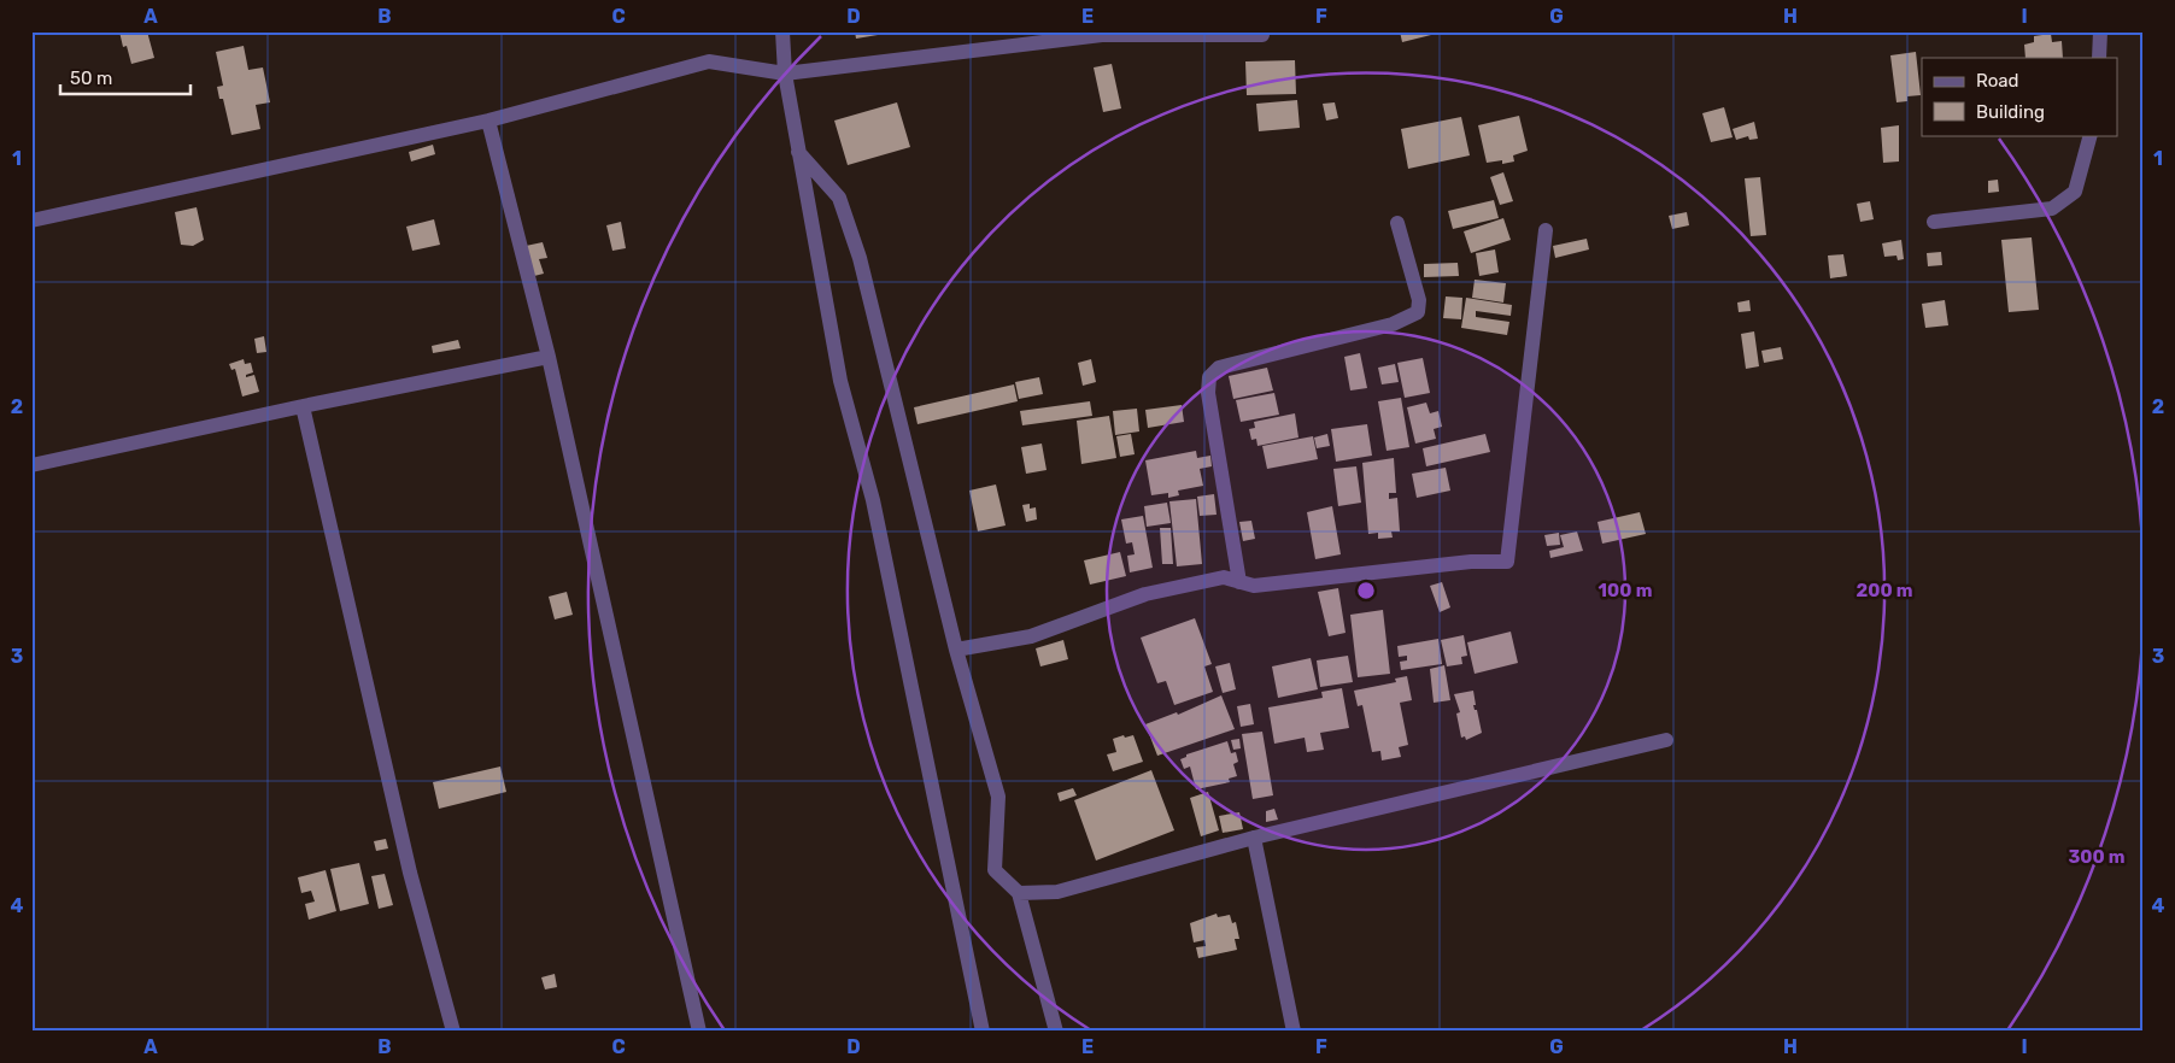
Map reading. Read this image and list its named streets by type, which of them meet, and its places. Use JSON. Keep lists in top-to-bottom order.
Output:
{
  "legend": ["Road", "Building"],
  "scale_bar": "50 m",
  "grid": {
    "columns": [
      "A",
      "B",
      "C",
      "D",
      "E",
      "F",
      "G",
      "H",
      "I"
    ],
    "rows": [
      "1",
      "2",
      "3",
      "4"
    ]
  },
  "rings": ["100 m", "200 m", "300 m"]
}
